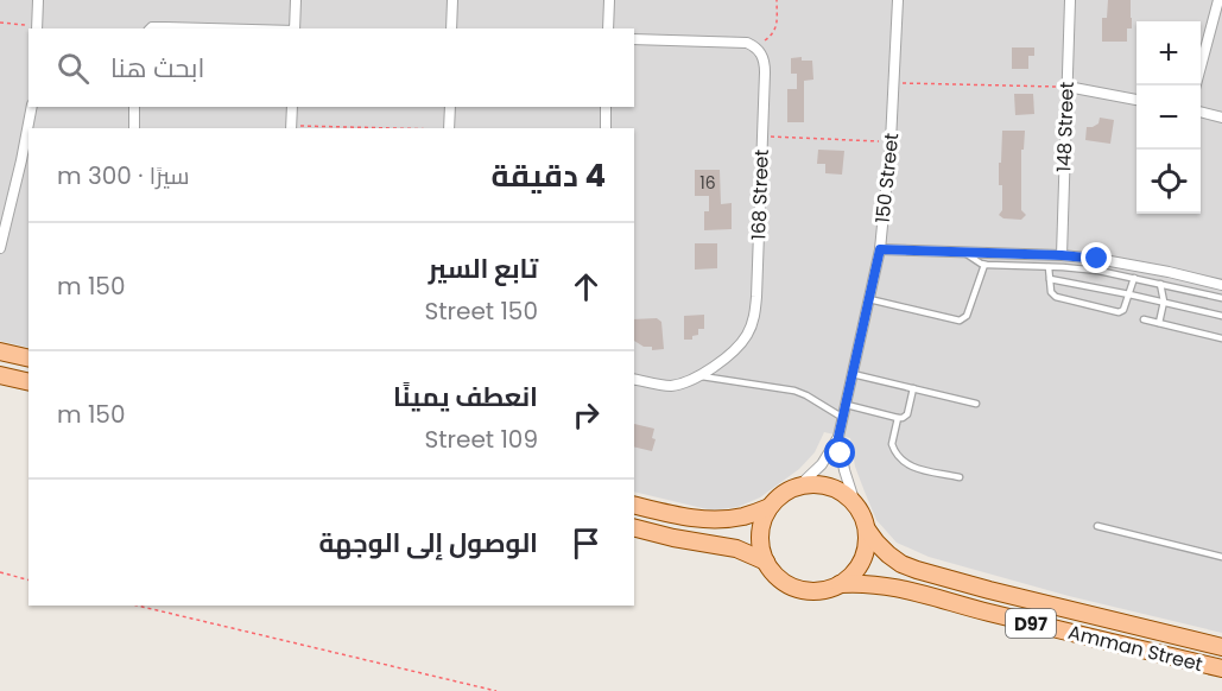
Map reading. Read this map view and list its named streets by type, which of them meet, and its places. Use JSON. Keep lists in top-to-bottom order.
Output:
{
  "streets": {
    "main road": ["D97", "Amman Street"],
    "street": ["148 Street", "150 Street", "168 Street"]
  },
  "crossings": [
    ["150 Street", "Amman Street"]
  ],
  "house_numbers": ["16"],
  "page": {
    "map_buttons": ["+", "−"],
    "search": "ابحث هنا",
    "heading": ["4 دقيقة", "سيرًا · 300 m"],
    "list": [
      ["تابع السير", "150 Street", "150 m"],
      ["انعطف يمينًا", "109 Street", "150 m"],
      "الوصول إلى الوجهة"
    ]
  }
}
